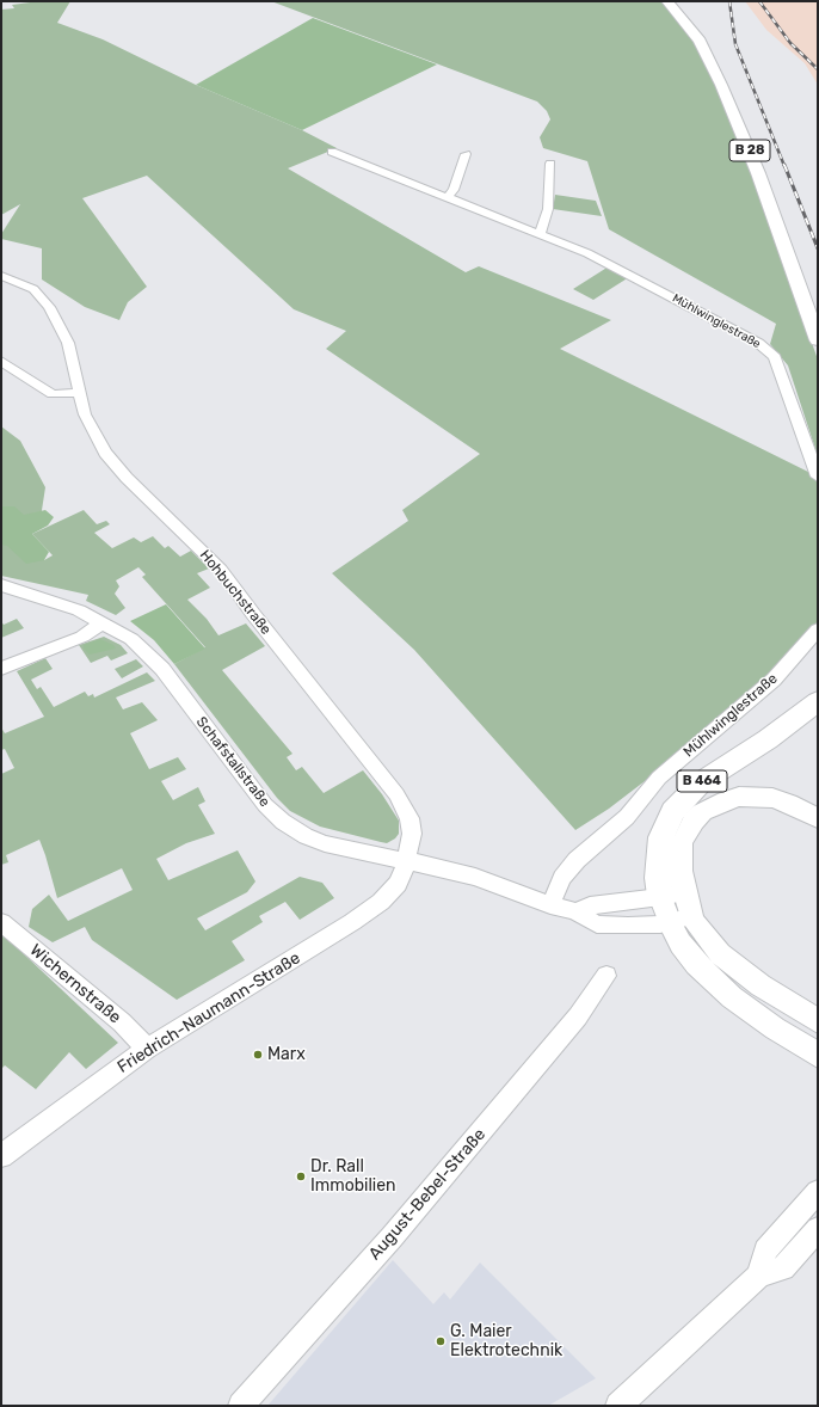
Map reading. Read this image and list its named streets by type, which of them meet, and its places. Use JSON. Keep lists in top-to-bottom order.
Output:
{
  "streets": {
    "highway": ["B 28", "B 464"],
    "street": [
      "Mühlwinglestraße",
      "Hohbuchstraße",
      "Schafstallstraße",
      "Wichernstraße",
      "Friedrich-Naumann-Straße",
      "August-Bebel-Straße"
    ]
  },
  "crossings": [
    ["Mühlwinglestraße", "Schafstallstraße"],
    ["Hohbuchstraße", "Schafstallstraße"],
    ["Hohbuchstraße", "Friedrich-Naumann-Straße"],
    ["Schafstallstraße", "B 464"],
    ["Schafstallstraße", "Friedrich-Naumann-Straße"],
    ["Wichernstraße", "Friedrich-Naumann-Straße"]
  ],
  "places": ["Marx", "Dr. Rall Immobilien", "G. Maier Elektrotechnik"]
}
